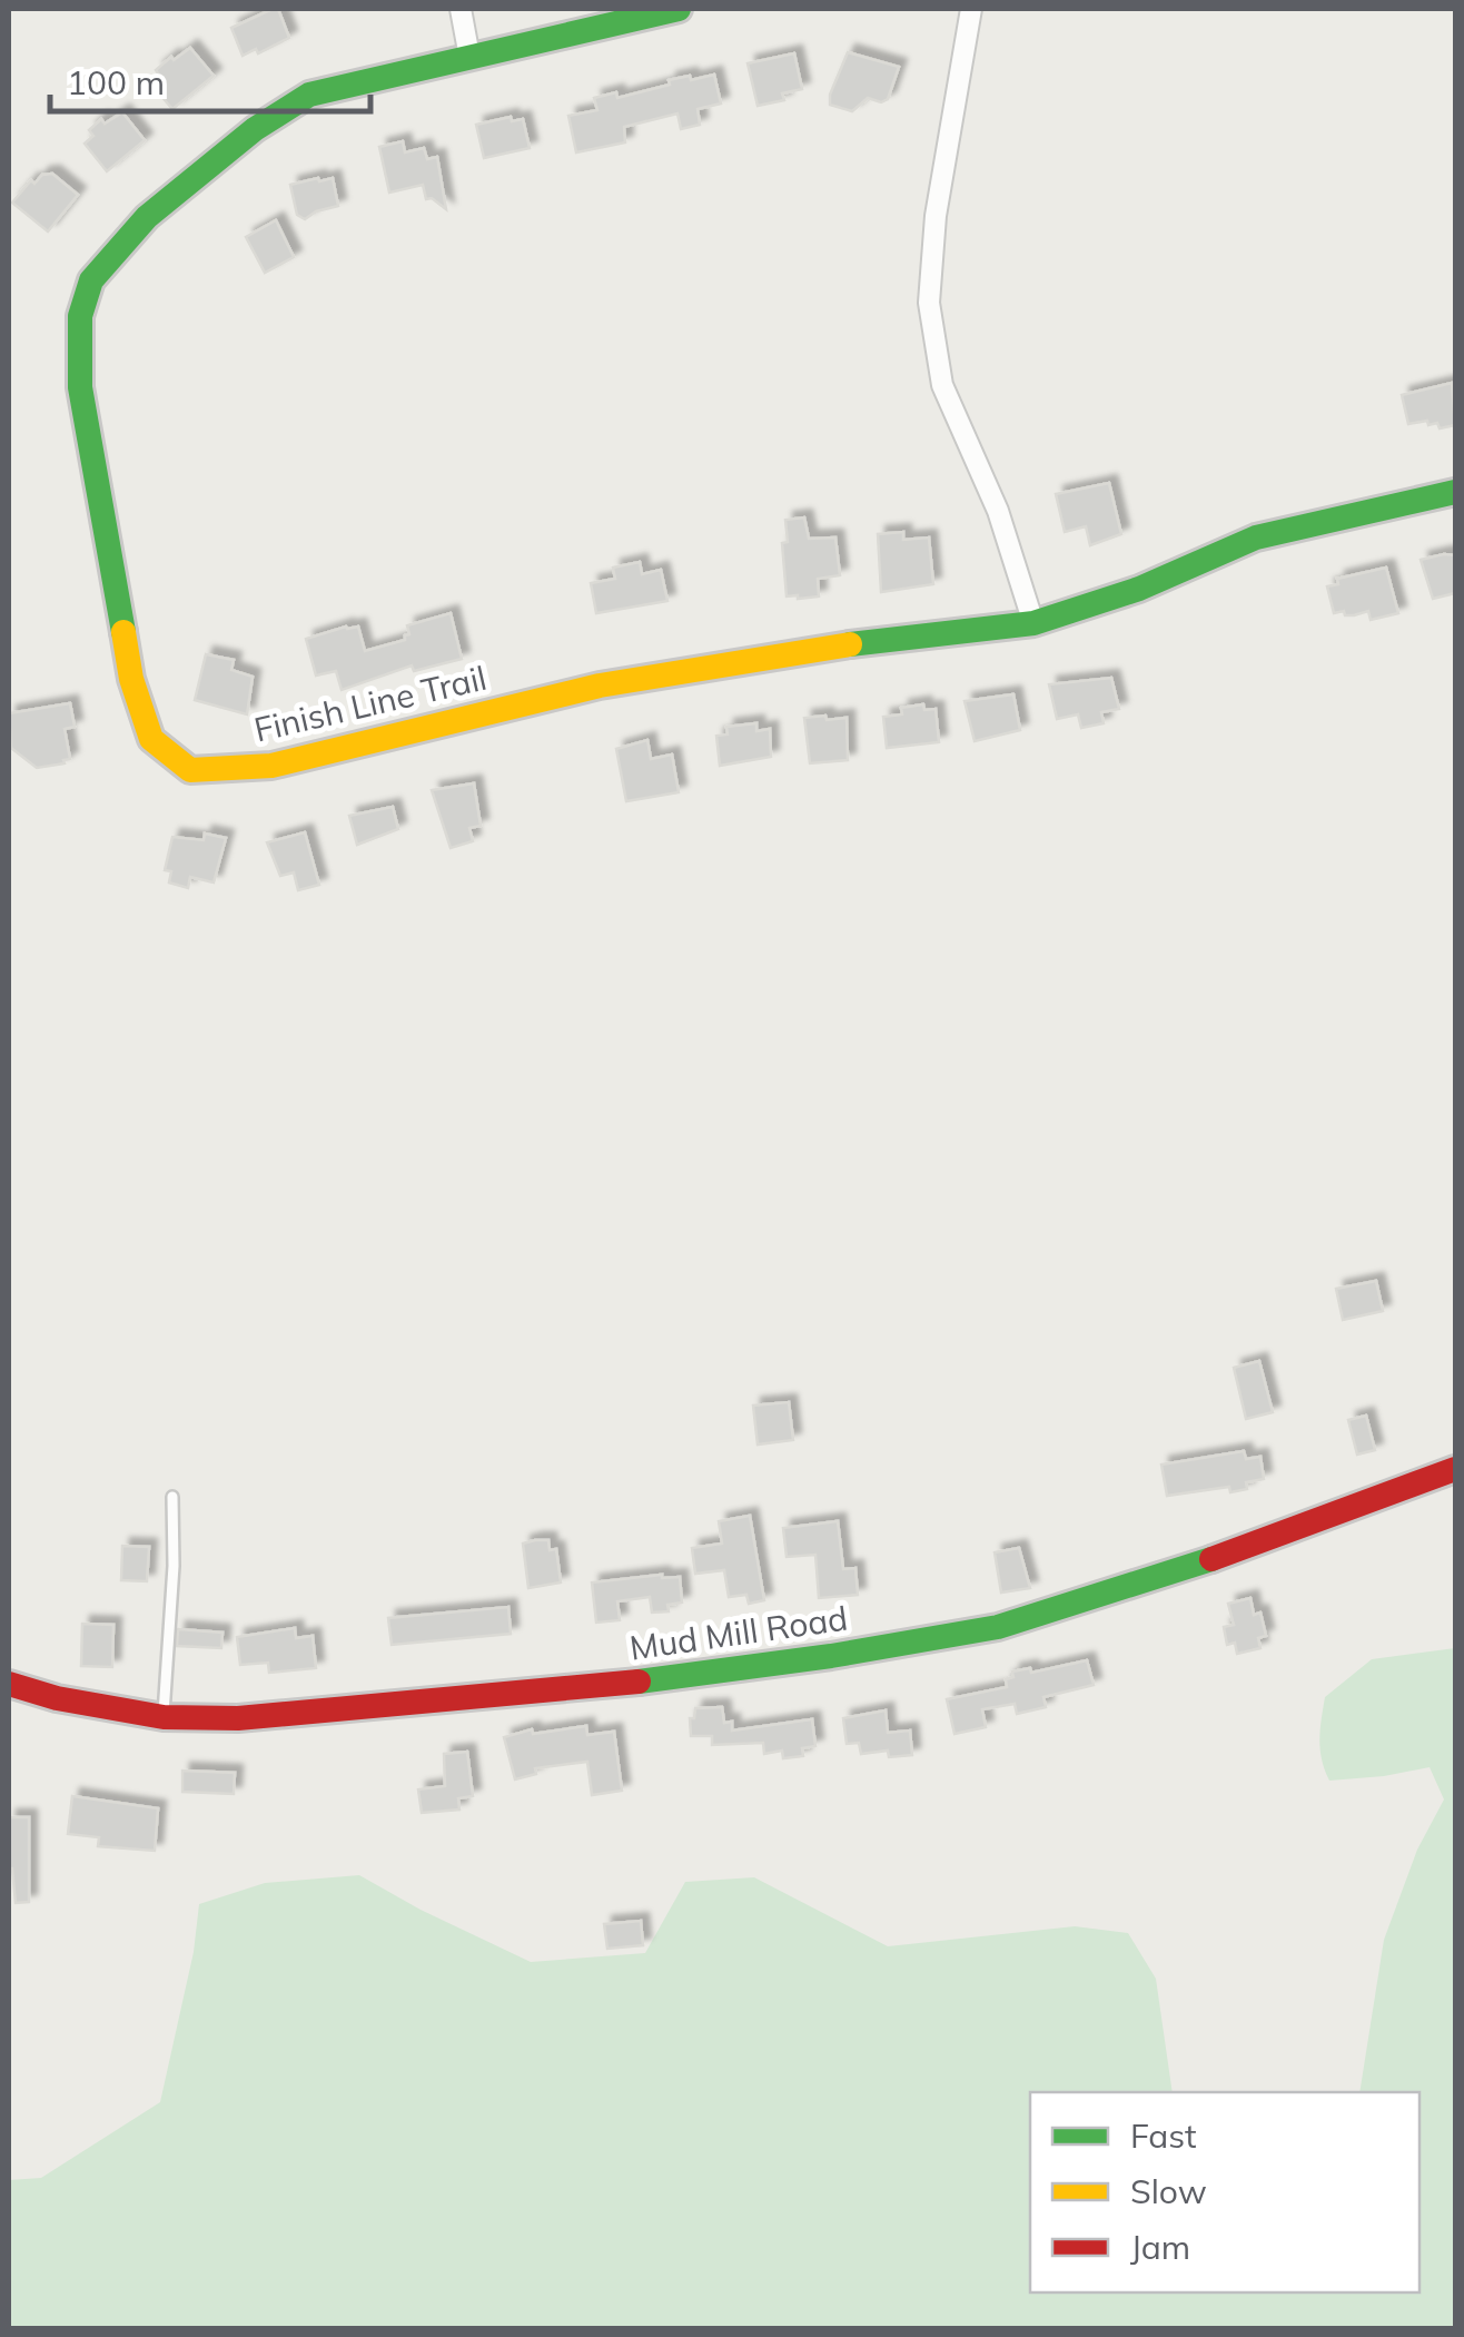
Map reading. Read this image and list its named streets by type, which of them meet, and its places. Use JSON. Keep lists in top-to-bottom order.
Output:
{
  "streets": {
    "street": ["Finish Line Trail", "Mud Mill Road"]
  },
  "legend": ["Fast", "Slow", "Jam"],
  "scale_bar": "100 m"
}
